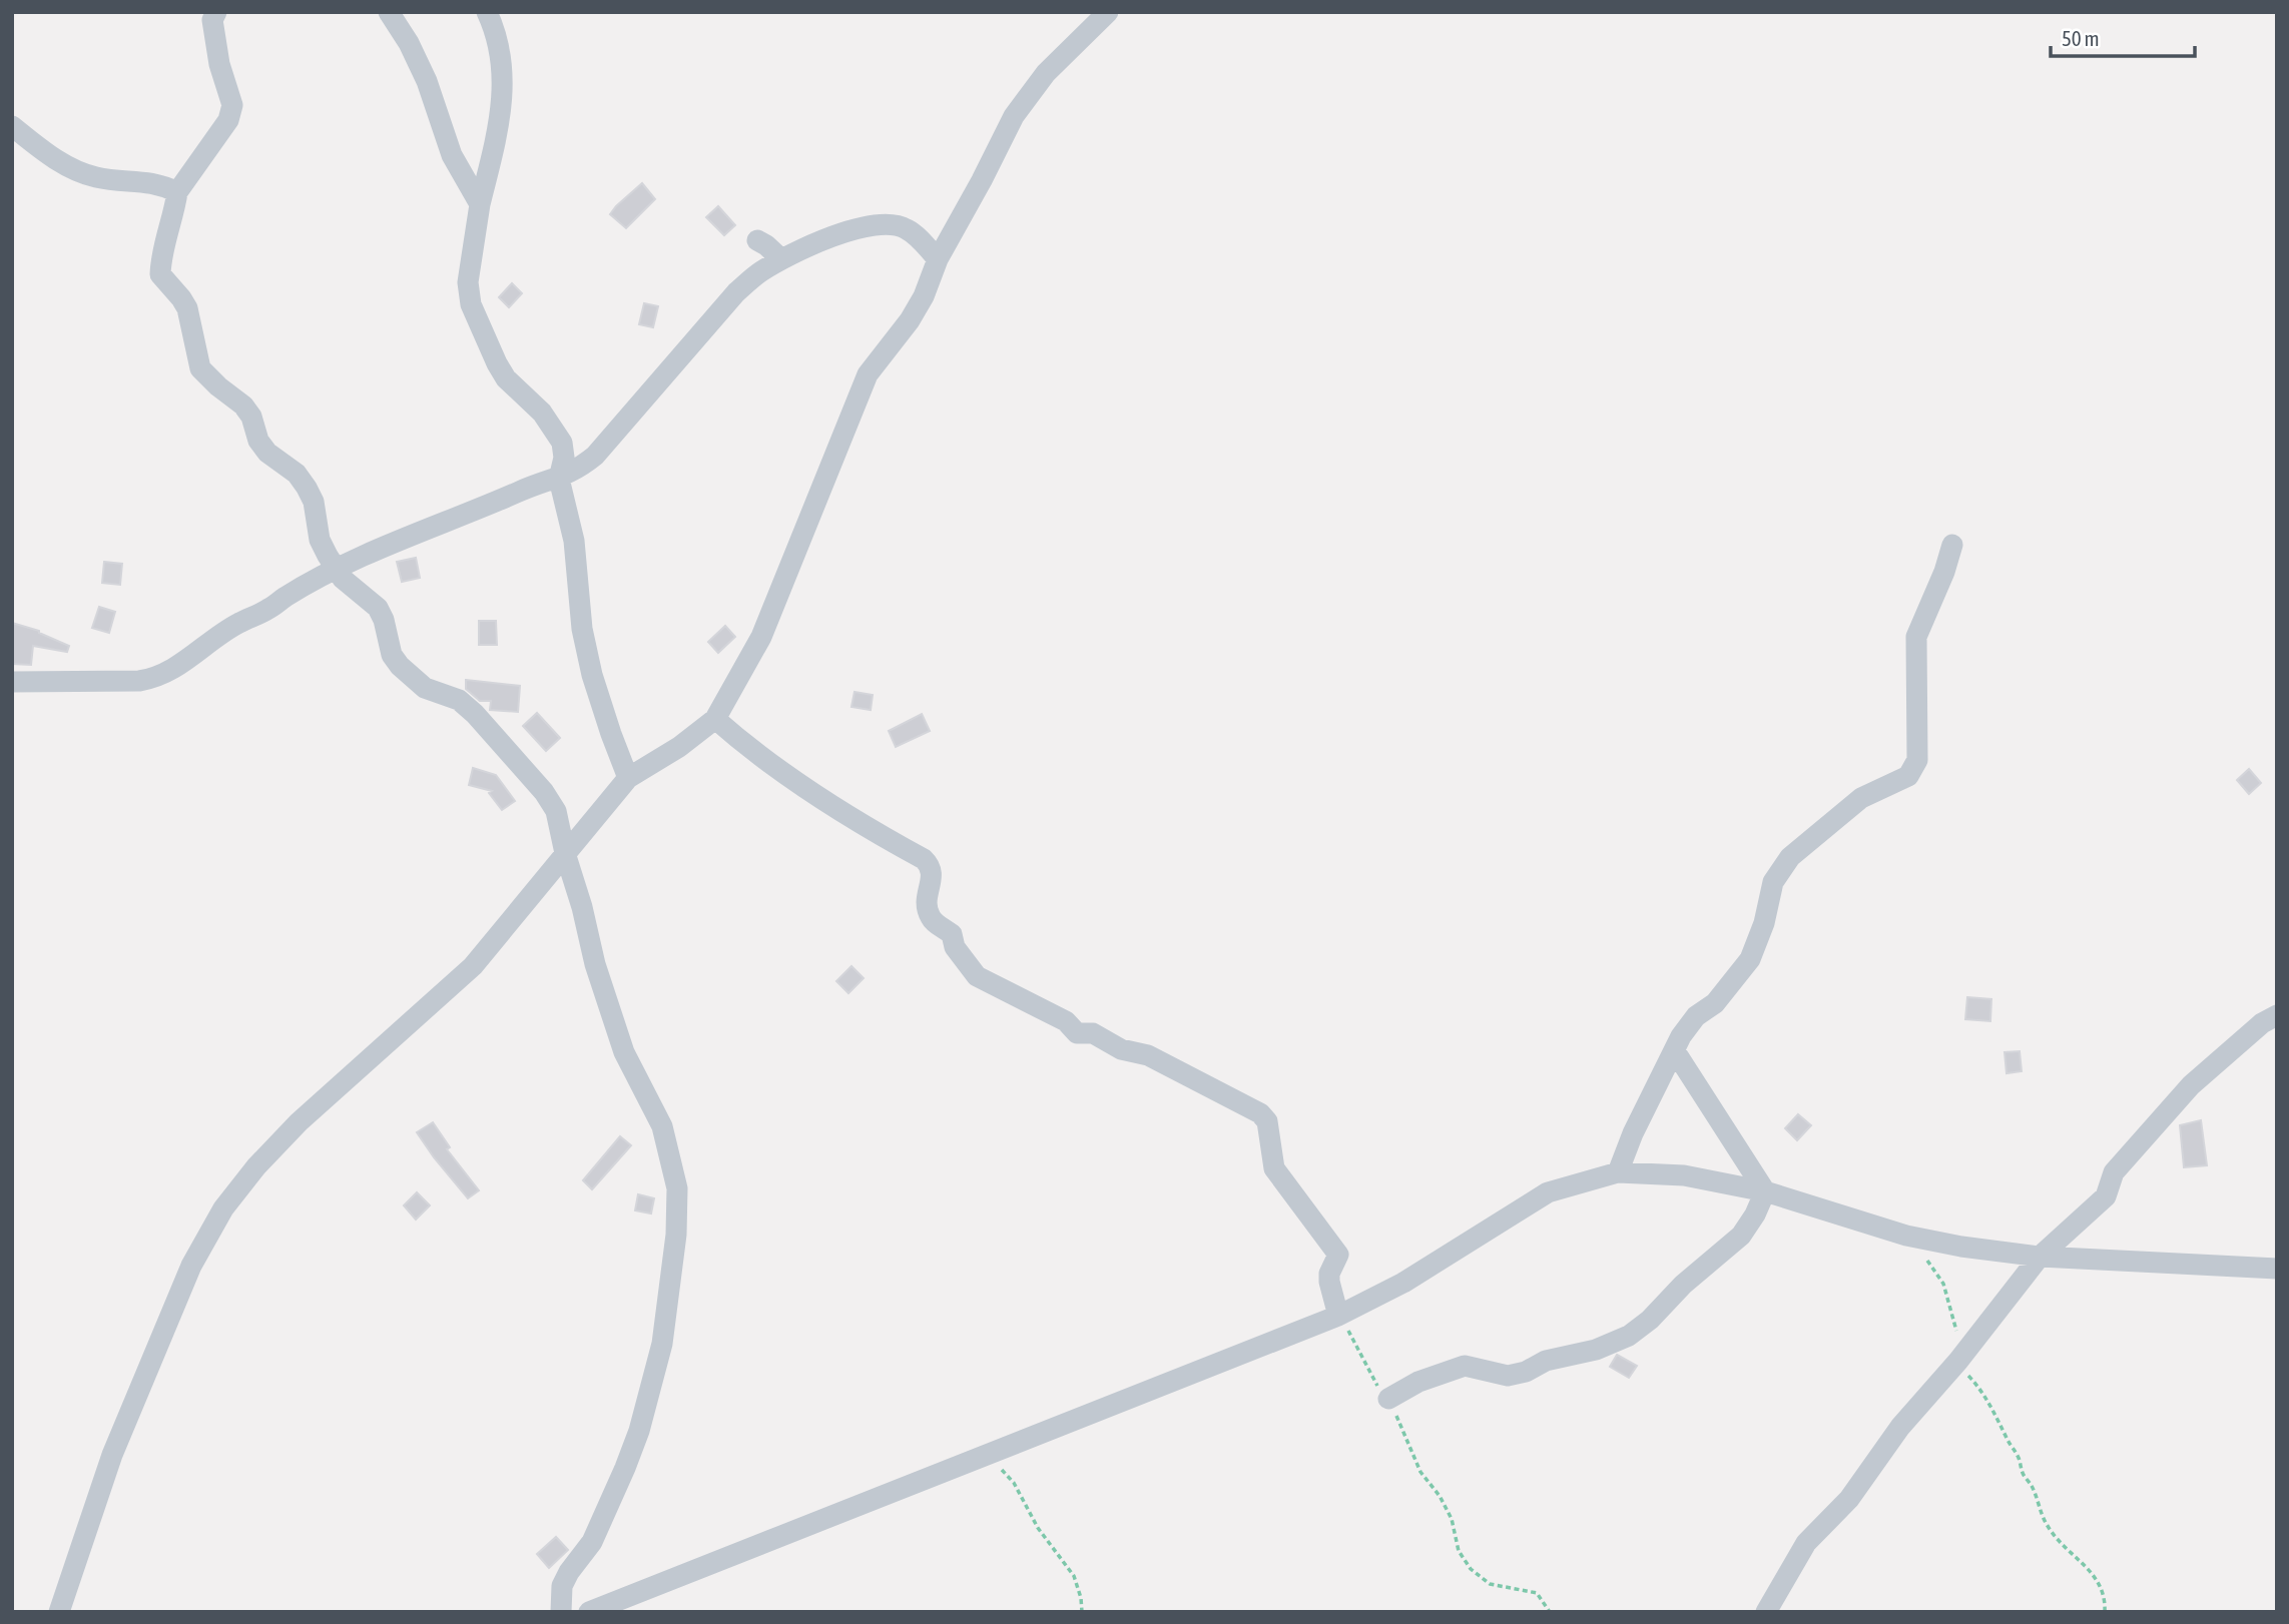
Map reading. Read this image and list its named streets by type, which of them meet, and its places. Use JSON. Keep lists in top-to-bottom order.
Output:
{
  "scale_bar": "50 m"
}
